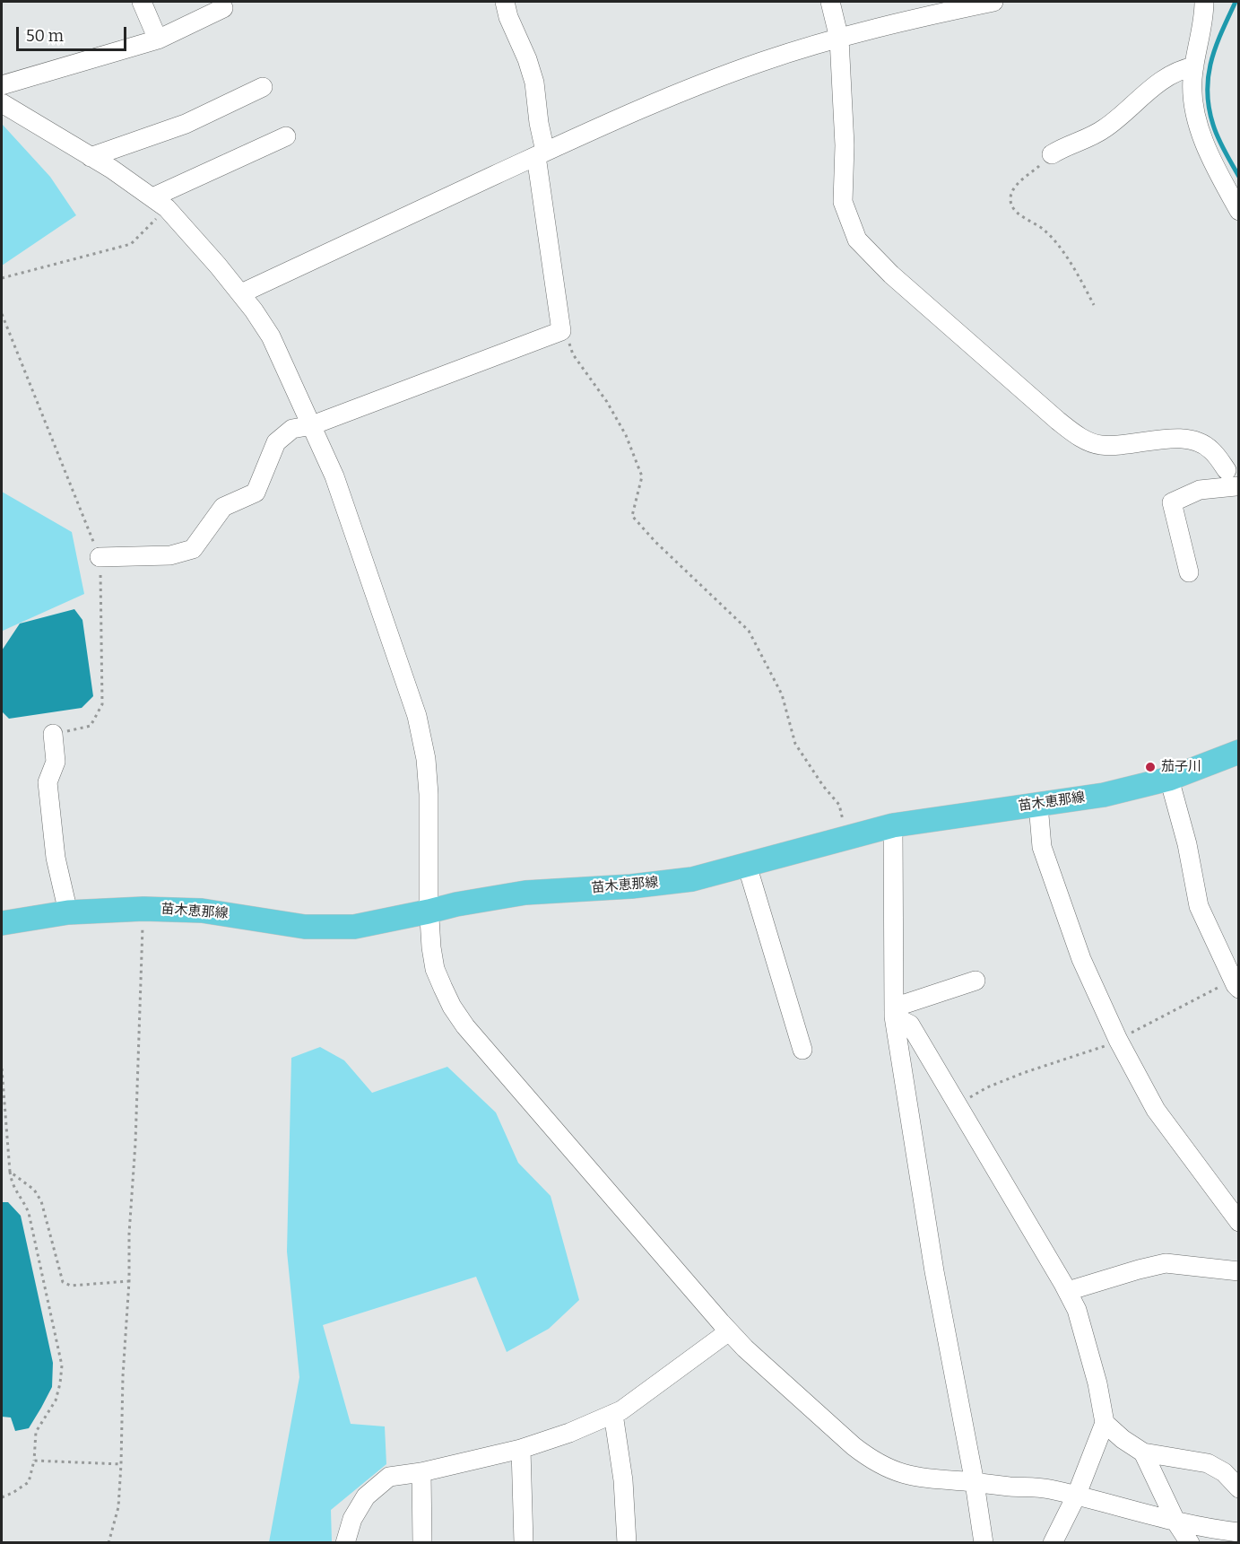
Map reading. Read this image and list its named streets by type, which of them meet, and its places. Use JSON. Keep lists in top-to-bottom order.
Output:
{
  "streets": {
    "main road": ["苗木恵那線"]
  },
  "places": ["茄子川"],
  "scale_bar": "50 m"
}
